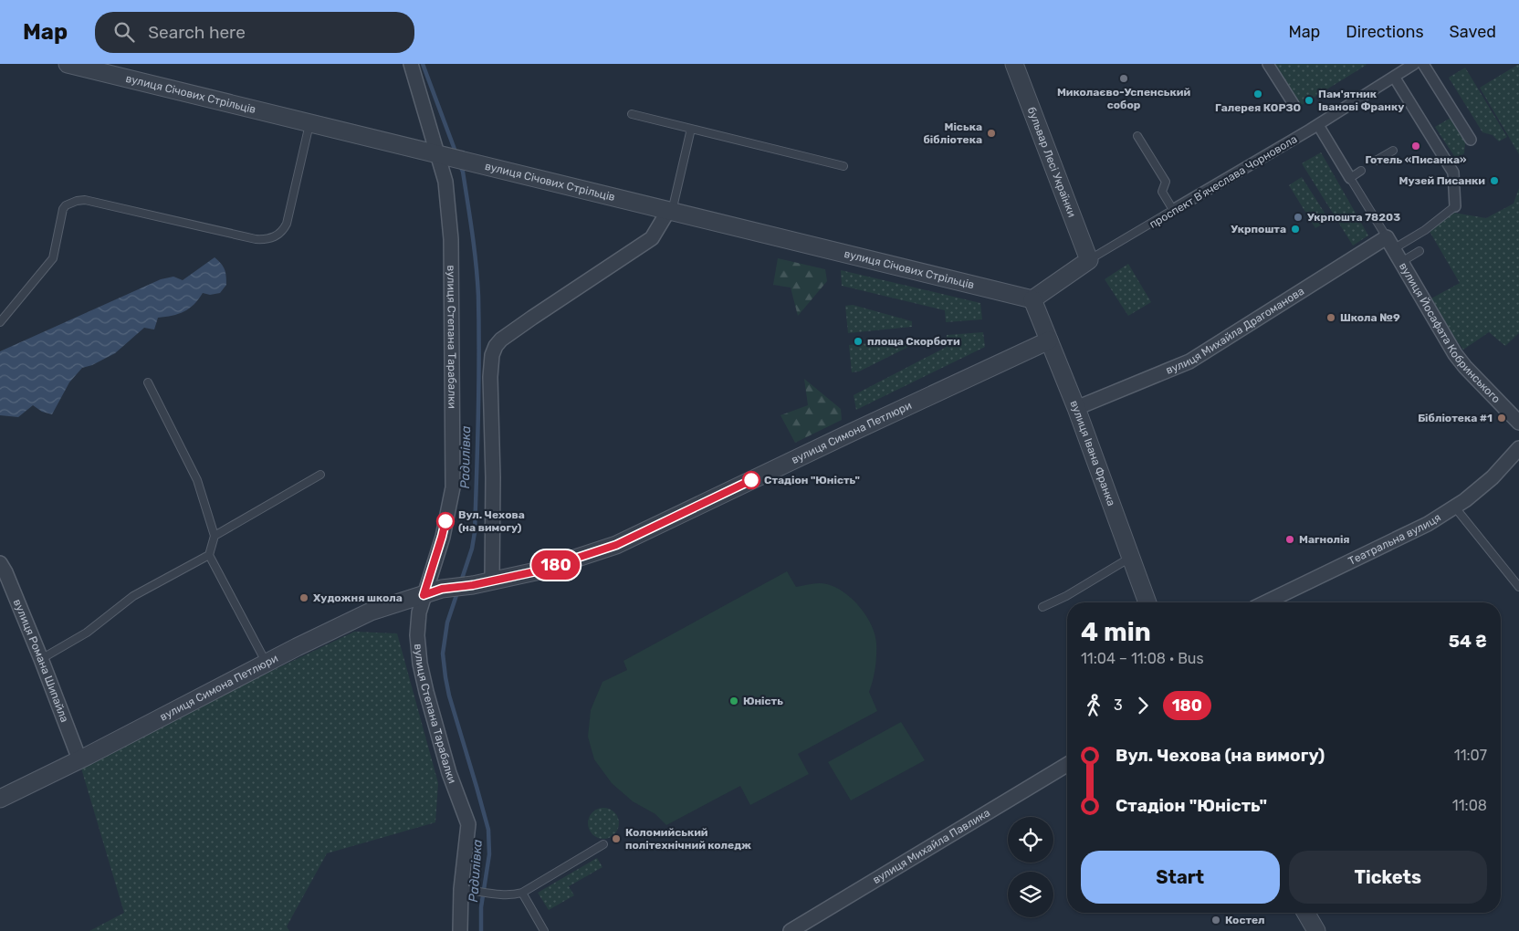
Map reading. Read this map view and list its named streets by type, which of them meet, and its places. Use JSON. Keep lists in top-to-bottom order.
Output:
{
  "streets": {
    "street": [
      "вулиця Січових Стрільців",
      "бульвар Лесі Українки",
      "проспект Вʼячеслава Чорновола",
      "вулиця Михайла Драгоманова",
      "вулиця Йосафата Кобринського",
      "вулиця Степана Тарабалки",
      "вулиця Симона Петлюри",
      "вулиця Івана Франка",
      "Театральна вулиця",
      "вулиця Романа Шипайла",
      "вулиця Михайла Павлика"
    ]
  },
  "crossings": [
    ["вулиця Січових Стрільців", "проспект Вʼячеслава Чорновола"],
    ["вулиця Січових Стрільців", "вулиця Степана Тарабалки"],
    ["вулиця Січових Стрільців", "вулиця Івана Франка"],
    ["бульвар Лесі Українки", "проспект Вʼячеслава Чорновола"],
    ["проспект Вʼячеслава Чорновола", "вулиця Івана Франка"],
    ["вулиця Михайла Драгоманова", "вулиця Йосафата Кобринського"],
    ["вулиця Михайла Драгоманова", "вулиця Івана Франка"],
    ["вулиця Степана Тарабалки", "вулиця Симона Петлюри"],
    ["вулиця Симона Петлюри", "вулиця Івана Франка"],
    ["вулиця Симона Петлюри", "вулиця Романа Шипайла"]
  ],
  "water": ["Радилівка"],
  "places": [
    "Миколаєво-Успенський собор",
    "Галерея КОРЗО",
    "Пам'ятник Іванові Франку",
    "Міська бібліотека",
    "Готель «Писанка»",
    "Музей Писанки",
    "Укрпошта 78203",
    "Укрпошта",
    "Школа №9",
    "площа Скорботи",
    "Бібліотека #1",
    "Стадіон \"Юність\"",
    "Вул. Чехова (на вимогу)",
    "Магнолія",
    "Художня школа",
    "Юність",
    "Коломийський політехнічний коледж",
    "Костел"
  ],
  "lines": ["bus line 180"],
  "page": {
    "header": "Map",
    "search": "Search here",
    "nav": ["Map", "Directions", "Saved"],
    "on_map": "180",
    "heading": ["4 min", "11:04 – 11:08 · Bus", "54 ₴"],
    "legs": ["3", "180"],
    "list": [
      {
        "name": "Вул. Чехова (на вимогу)",
        "value": "11:07"
      },
      {
        "name": "Стадіон \"Юність\"",
        "value": "11:08"
      }
    ],
    "buttons": ["Start", "Tickets"]
  }
}
